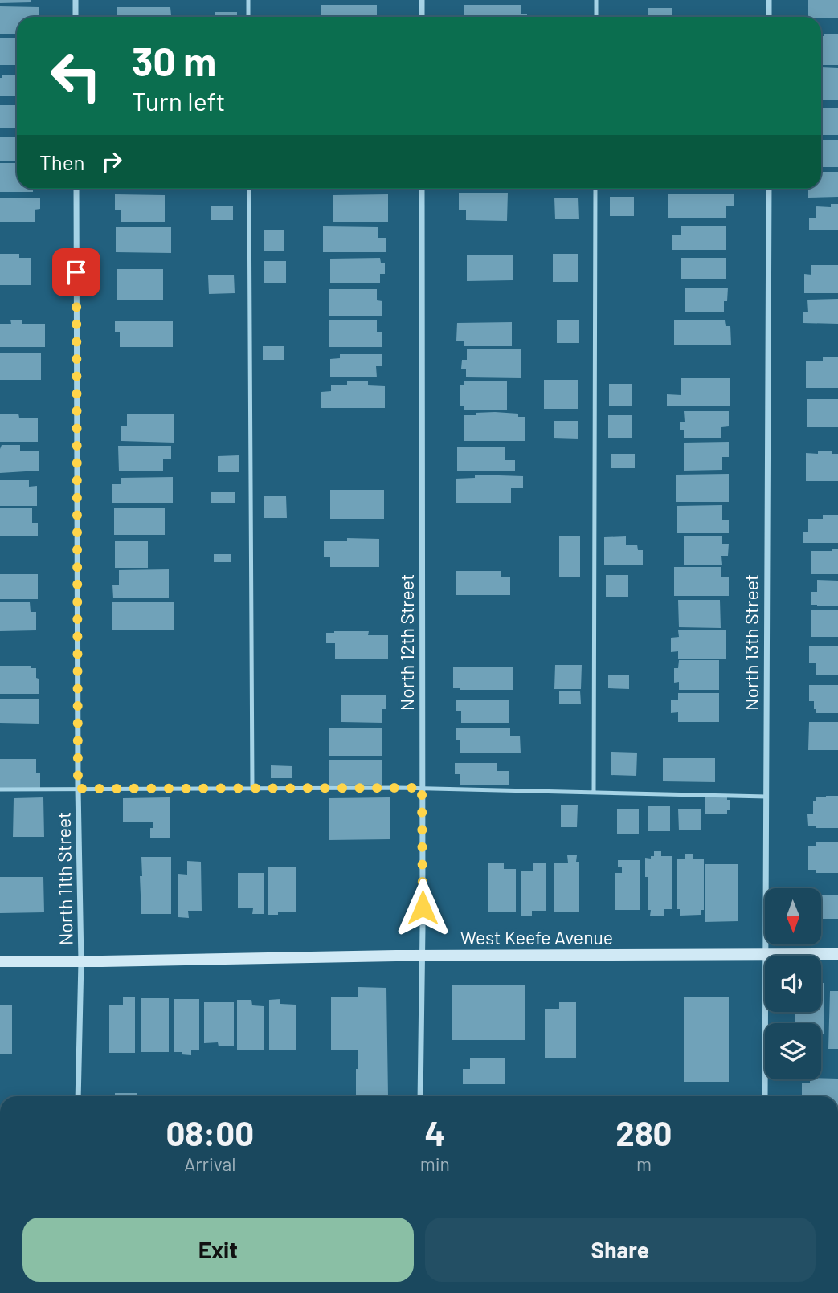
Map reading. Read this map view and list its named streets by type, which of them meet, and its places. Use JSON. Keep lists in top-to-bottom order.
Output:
{
  "streets": {
    "street": [
      "North 12th Street",
      "North 13th Street",
      "North 11th Street",
      "West Keefe Avenue"
    ]
  },
  "crossings": [
    ["North 12th Street", "West Keefe Avenue"],
    ["North 13th Street", "West Keefe Avenue"],
    ["North 11th Street", "West Keefe Avenue"]
  ],
  "north": "bottom",
  "page": {
    "turn": ["30 m", "Turn left"],
    "then": "Then",
    "eta": [
      "08:00",
      "Arrival",
      "4",
      "min",
      "280",
      "m"
    ],
    "buttons": ["Exit", "Share"]
  }
}
